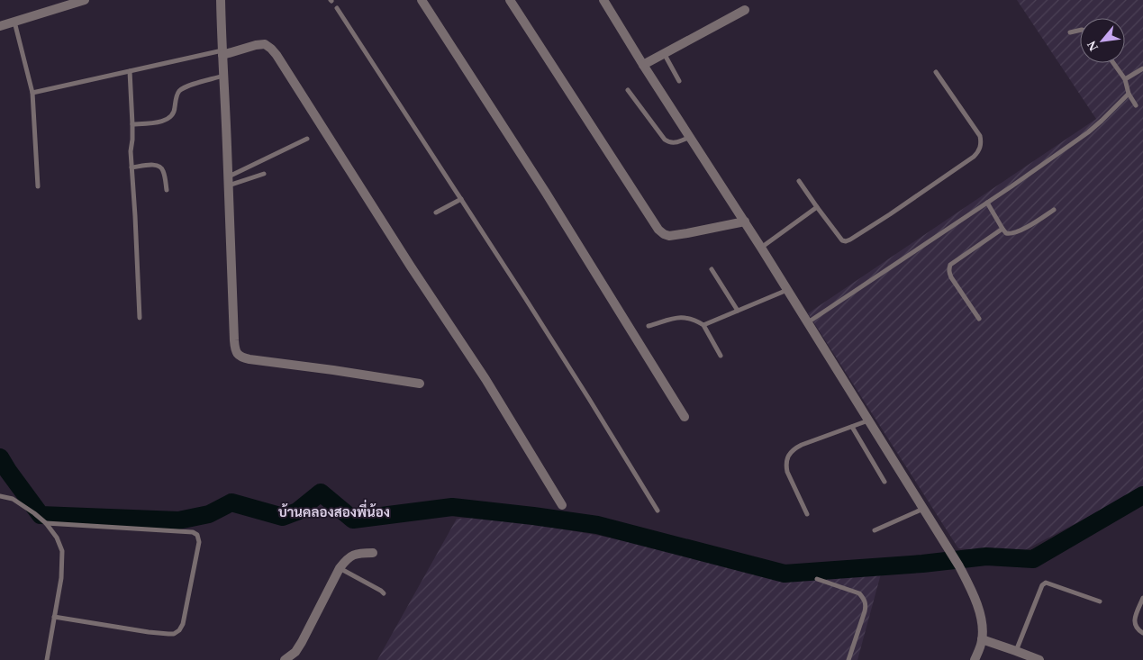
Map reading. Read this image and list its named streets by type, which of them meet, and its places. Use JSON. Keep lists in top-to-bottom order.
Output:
{
  "districts": ["บ้านคลองสองพี่น้อง"],
  "north": "bottom left"
}
